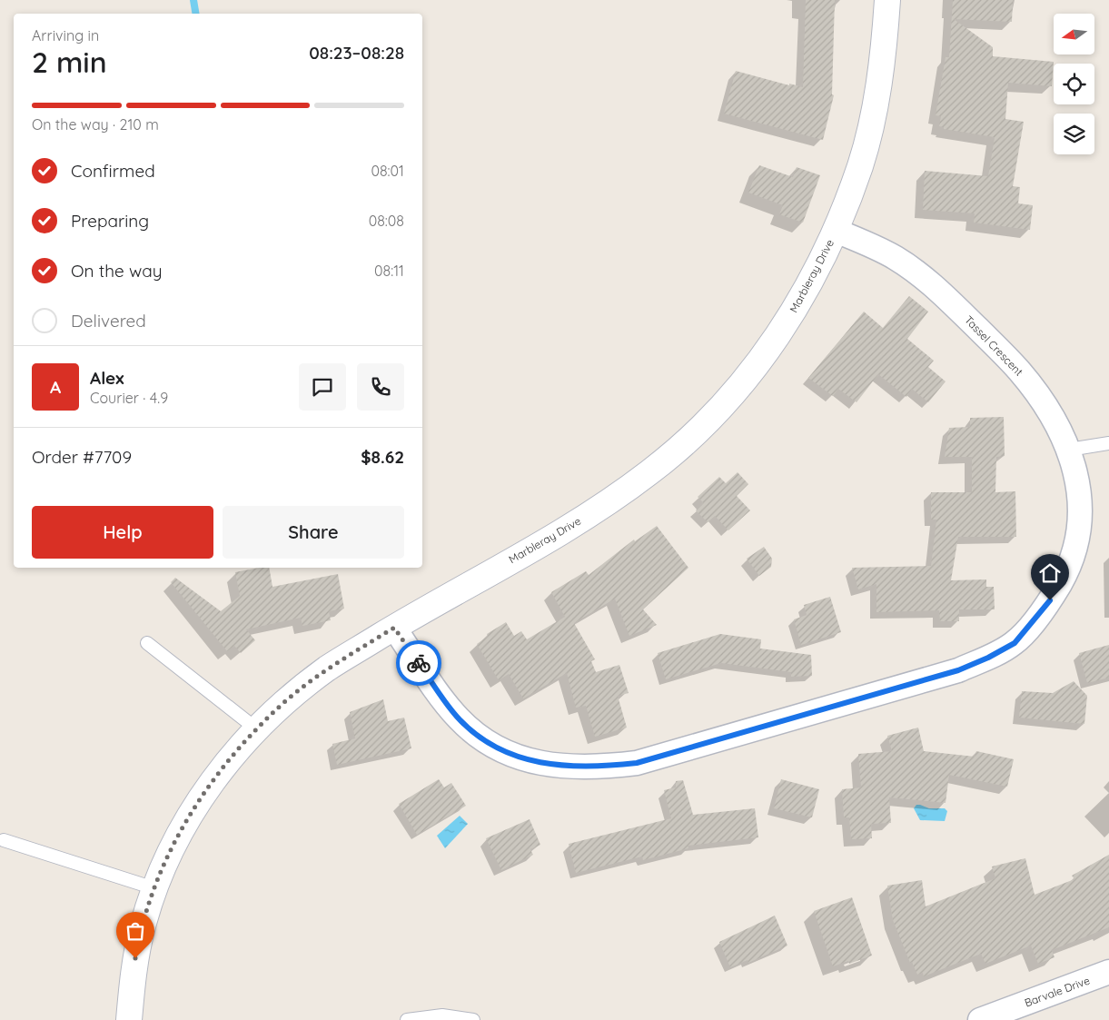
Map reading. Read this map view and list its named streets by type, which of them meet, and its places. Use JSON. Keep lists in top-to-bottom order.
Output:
{
  "streets": {
    "street": ["Marbleray Drive", "Tassel Crescent", "Barvale Drive"]
  },
  "crossings": [
    ["Marbleray Drive", "Tassel Crescent"]
  ],
  "north": "left",
  "page": {
    "heading": ["2 min", "Arriving in", "08:23–08:28"],
    "panel": [
      "Alex",
      "Courier · 4.9",
      "Order #7709",
      "$8.62"
    ],
    "bar": "On the way · 210 m",
    "list": [
      ["Confirmed", "08:01"],
      ["Preparing", "08:08"],
      ["On the way", "08:11"],
      "Delivered"
    ],
    "round": "A",
    "buttons": ["Help", "Share"]
  }
}
